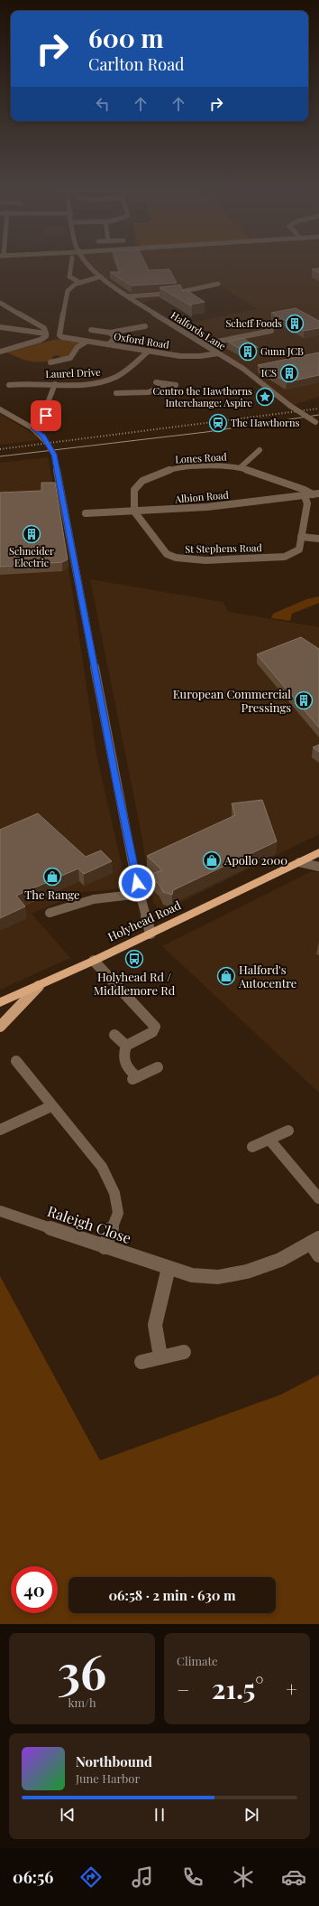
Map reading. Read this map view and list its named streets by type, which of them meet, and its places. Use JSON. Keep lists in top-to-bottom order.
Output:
{
  "streets": {
    "highway": ["Holyhead Road"],
    "street": [
      "Halfords Lane",
      "Oxford Road",
      "Laurel Drive",
      "Lones Road",
      "Albion Road",
      "St Stephens Road",
      "Raleigh Close"
    ]
  },
  "crossings": [
    ["Halfords Lane", "Oxford Road"],
    ["Oxford Road", "Laurel Drive"],
    ["Lones Road", "Albion Road"],
    ["Lones Road", "St Stephens Road"],
    ["Albion Road", "St Stephens Road"]
  ],
  "places": {
    "building": [
      "Scheff Foods",
      "Gunn JCB",
      "ICS",
      "Schneider Electric",
      "European Commercial Pressings"
    ],
    "place": ["Centro the Hawthorns Interchange: Aspire"],
    "station": ["The Hawthorns"],
    "shop": ["Apollo 2000", "The Range", "Halford's Autocentre"],
    "bus stop": ["Holyhead Rd / Middlemore Rd"]
  },
  "page": {
    "turn": ["600 m", "Carlton Road"],
    "limit": "40",
    "trip": "06:58 · 2 min · 630 m",
    "tile": [
      ["36", "km/h"],
      "Climate"
    ],
    "heat": ["−", "21.5°", "+"],
    "song": ["Northbound", "June Harbor"],
    "tabs": "06:56"
  }
}
